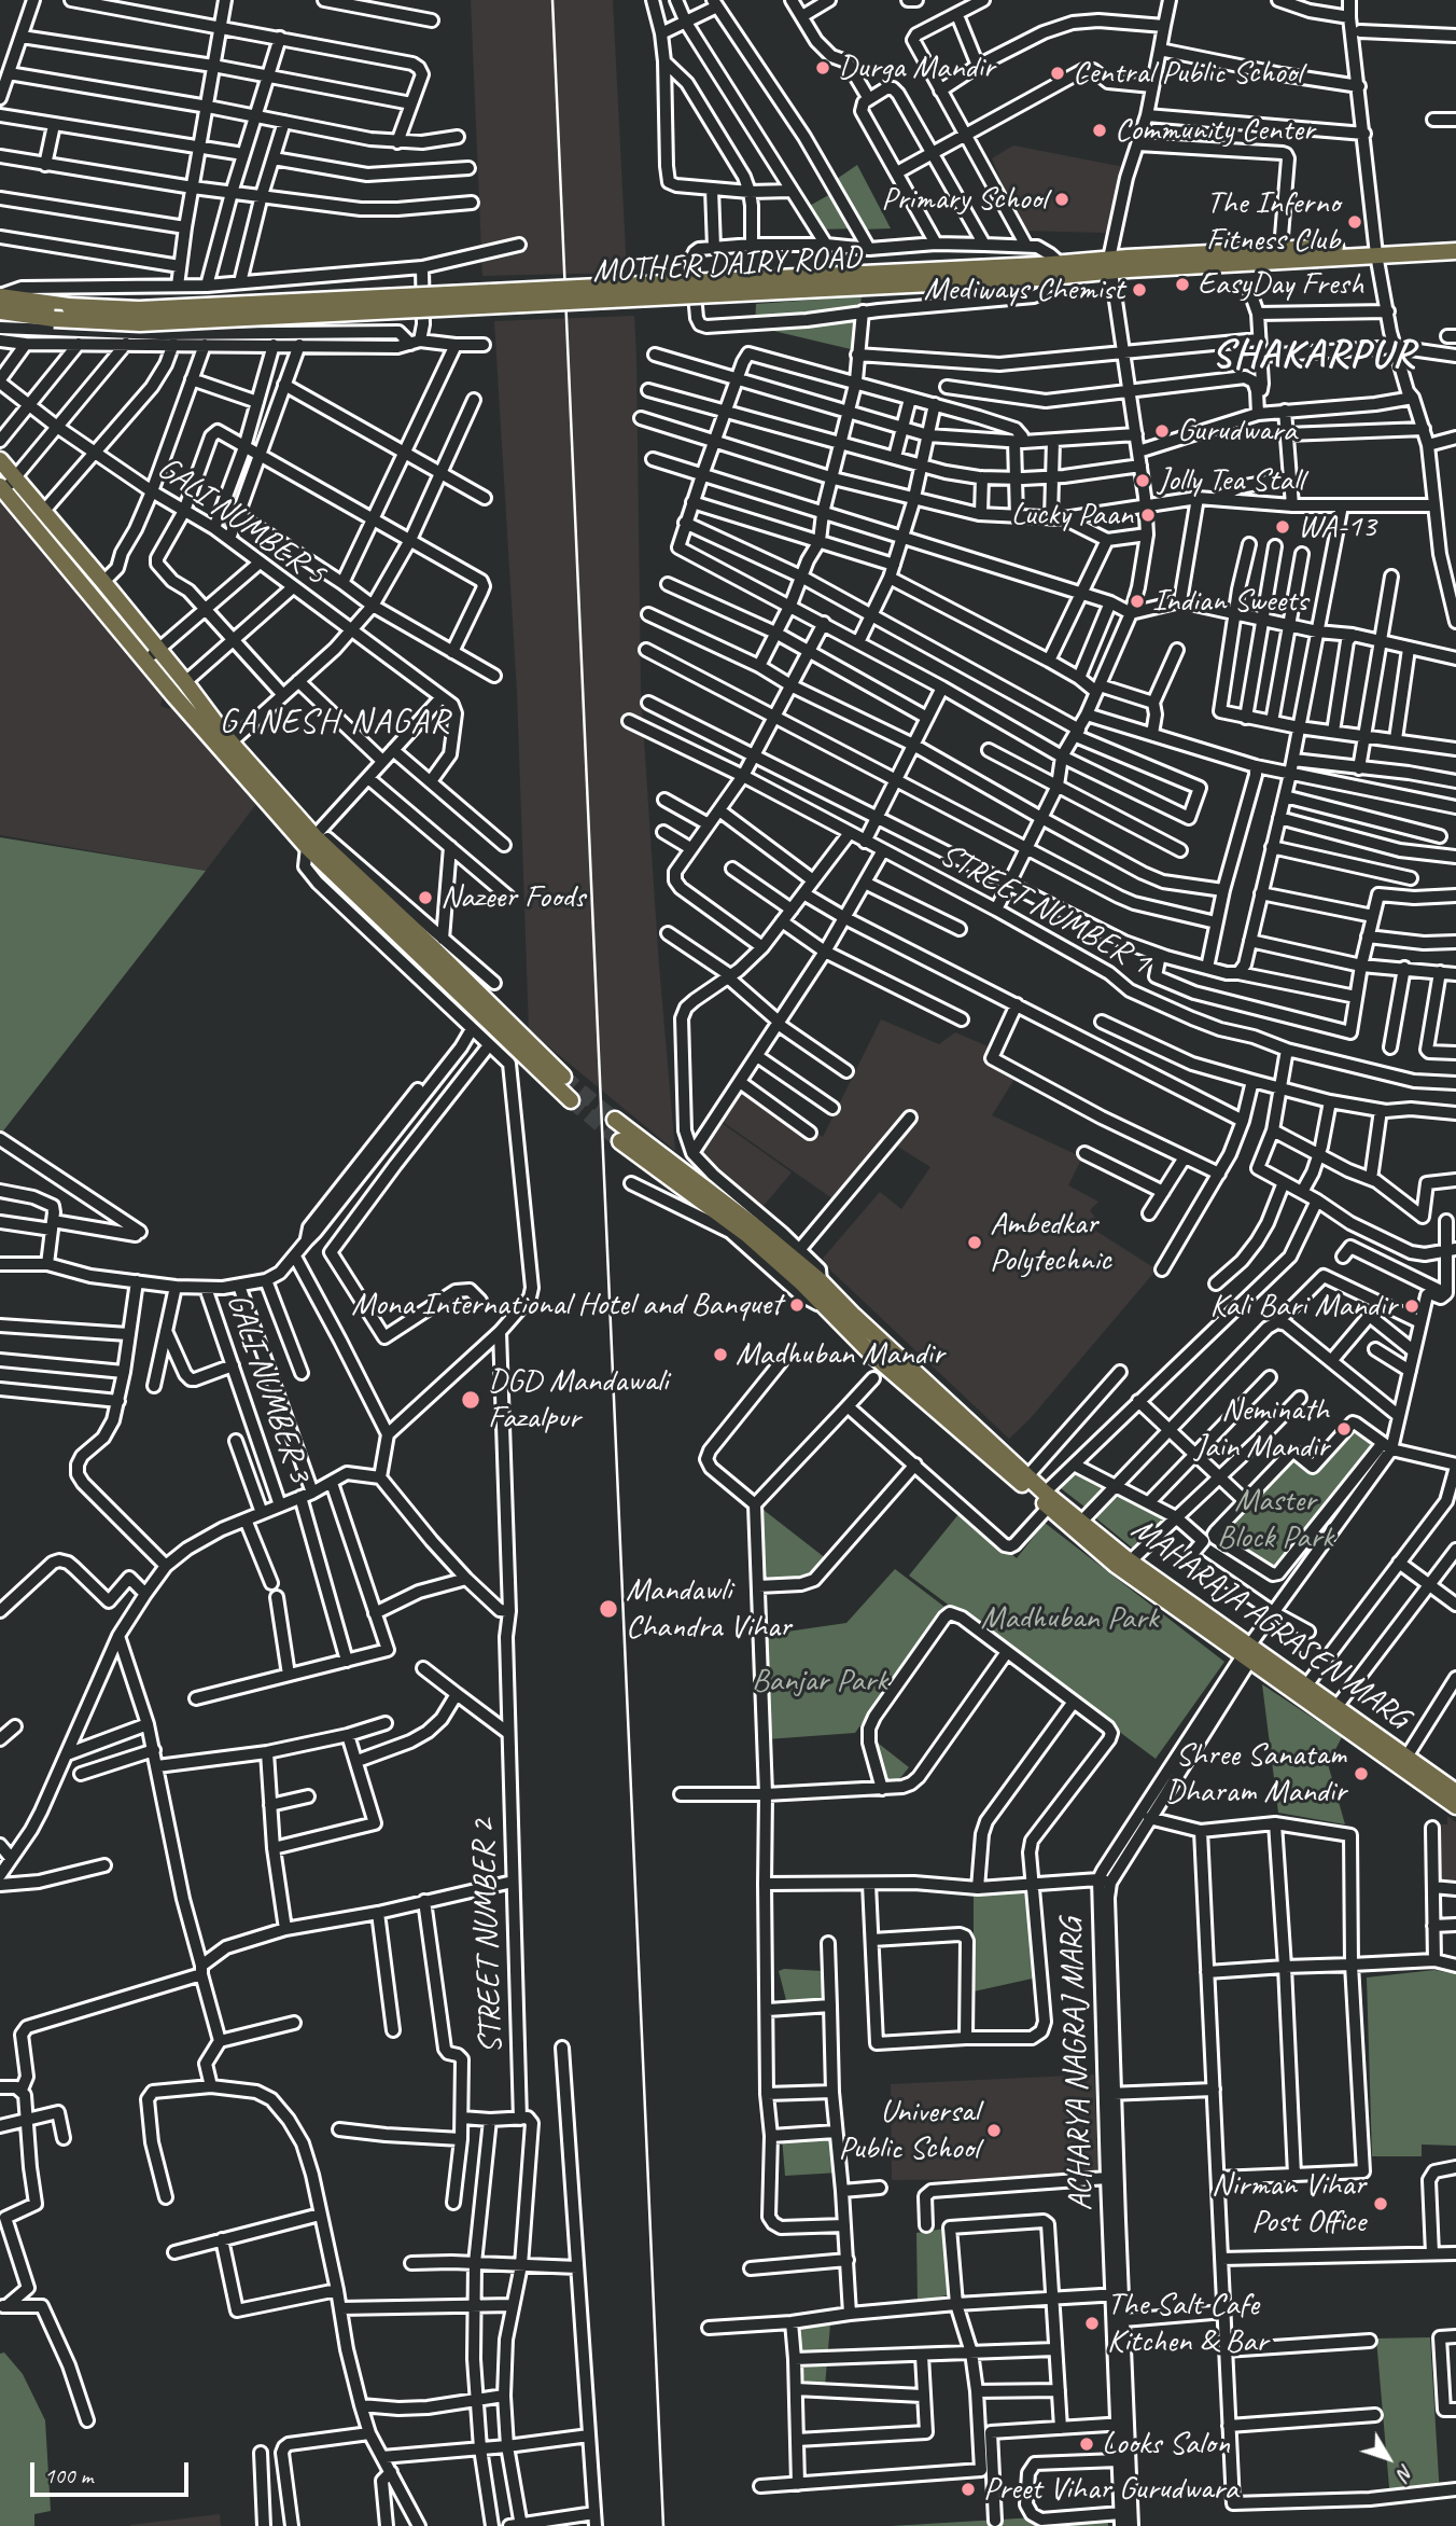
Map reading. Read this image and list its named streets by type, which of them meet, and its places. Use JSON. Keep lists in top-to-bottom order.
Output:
{
  "streets": {
    "main road": ["MOTHER DAIRY ROAD", "MAHARAJA AGRASEN MARG"],
    "street": [
      "GALI NUMBER 5",
      "STREET NUMBER 1",
      "GALI NUMBER 3",
      "STREET NUMBER 2",
      "ACHARYA NAGRAJ MARG"
    ]
  },
  "crossings": [
    ["MAHARAJA AGRASEN MARG", "ACHARYA NAGRAJ MARG"]
  ],
  "districts": ["SHAKARPUR", "GANESH NAGAR"],
  "parks": ["Master Block Park", "Madhuban Park", "Banjar Park"],
  "places": [
    "Durga Mandir",
    "Central Public School",
    "Community Center",
    "Primary School",
    "The Inferno Fitness Club",
    "EasyDay Fresh",
    "Mediways Chemist",
    "Gurudwara",
    "Jolly Tea Stall",
    "Lucky Paan",
    "WA-13",
    "Indian Sweets",
    "Nazeer Foods",
    "Ambedkar Polytechnic",
    "Mona International Hotel and Banquet",
    "Kali Bari Mandir",
    "Madhuban Mandir",
    "DGD Mandawali Fazalpur",
    "Neminath Jain Mandir",
    "Mandawli Chandra Vihar",
    "Shree Sanatam Dharam Mandir",
    "Universal Public School",
    "Nirman Vihar Post Office",
    "The Salt Cafe Kitchen & Bar",
    "Looks Salon",
    "Preet Vihar Gurudwara"
  ],
  "scale_bar": "100 m",
  "north": "bottom right"
}
